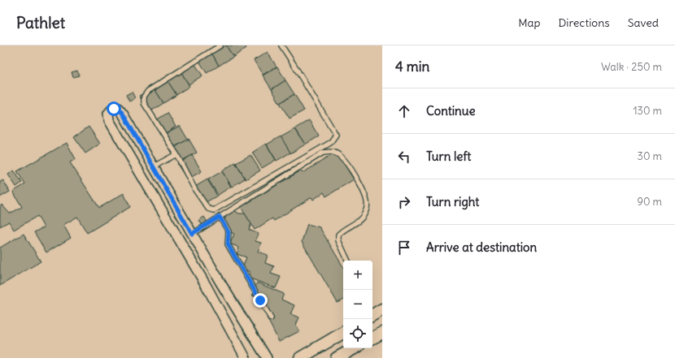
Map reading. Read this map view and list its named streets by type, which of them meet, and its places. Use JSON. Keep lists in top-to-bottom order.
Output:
{
  "page": {
    "header": "Pathlet",
    "nav": ["Map", "Directions", "Saved"],
    "heading": ["4 min", "Walk · 250 m"],
    "list": [
      ["Continue", "130 m"],
      ["Turn left", "30 m"],
      ["Turn right", "90 m"],
      "Arrive at destination"
    ],
    "map_buttons": ["+", "−"]
  }
}
